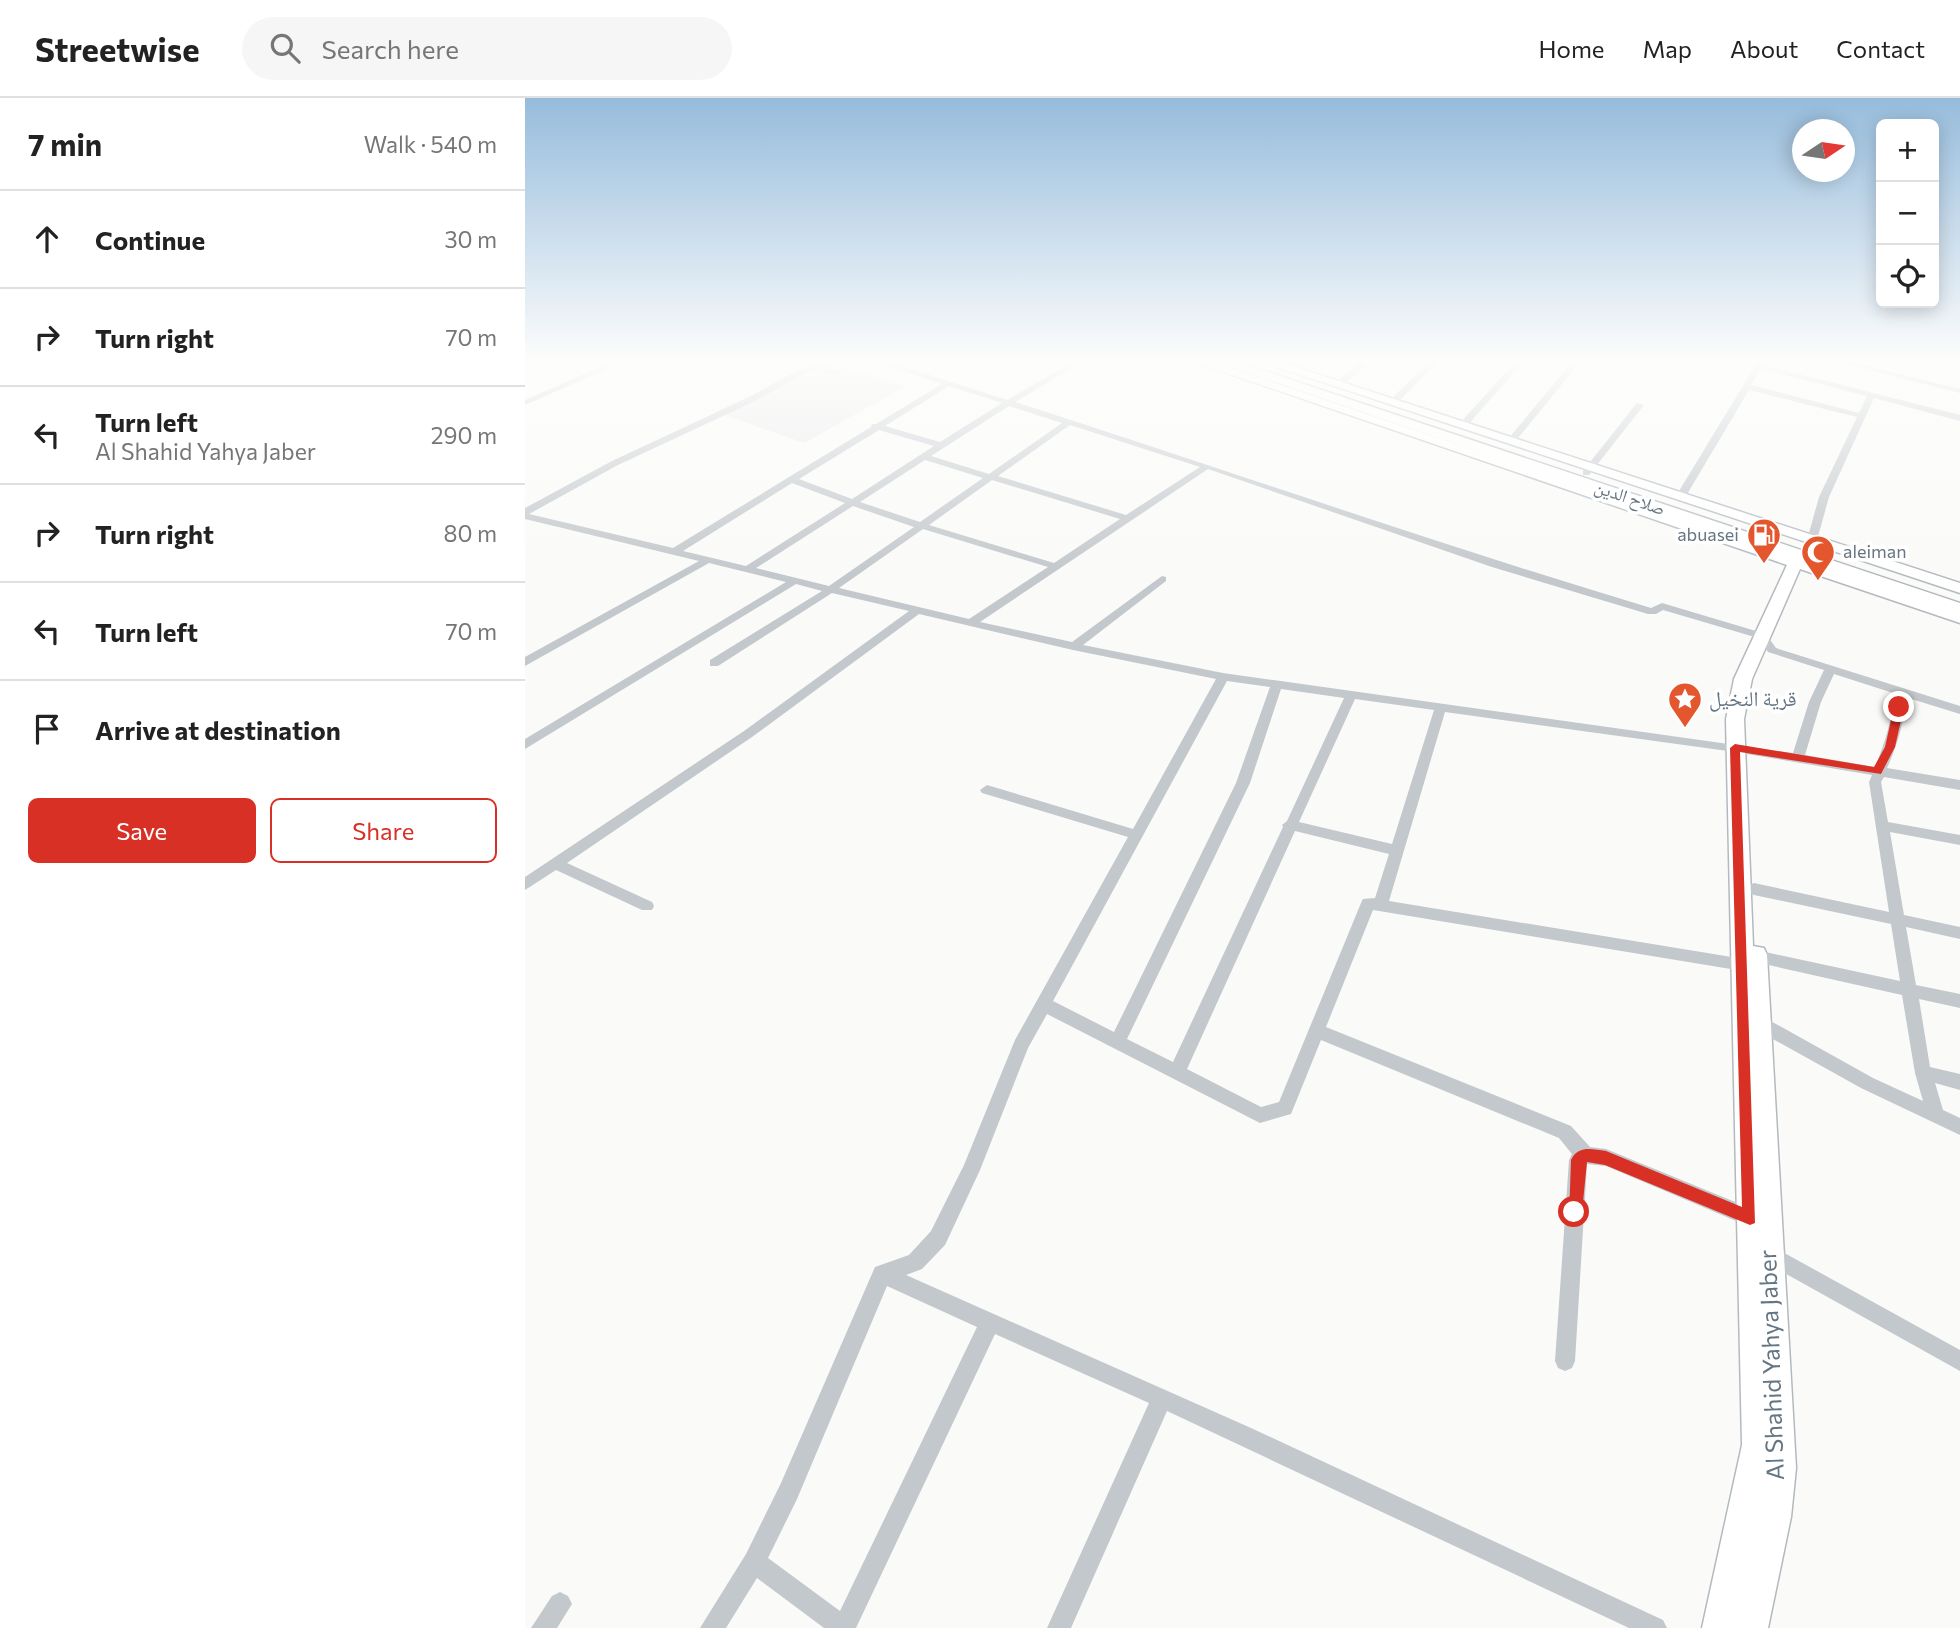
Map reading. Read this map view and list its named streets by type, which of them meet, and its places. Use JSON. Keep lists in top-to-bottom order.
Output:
{
  "streets": {
    "highway": ["صلاح الدين"],
    "street": ["Al Shahid Yahya Jaber"]
  },
  "places": {
    "fuel station": ["abuasei"],
    "mosque": ["aleiman"],
    "place": ["قرية النخيل"]
  },
  "north": "right",
  "page": {
    "header": "Streetwise",
    "search": "Search here",
    "nav": [
      "Home",
      "Map",
      "About",
      "Contact"
    ],
    "heading": ["7 min", "Walk · 540 m"],
    "map_buttons": ["+", "−"],
    "list": [
      ["Continue", "30 m"],
      ["Turn right", "70 m"],
      ["Turn left", "Al Shahid Yahya Jaber", "290 m"],
      ["Turn right", "80 m"],
      ["Turn left", "70 m"],
      "Arrive at destination"
    ],
    "buttons": ["Save", "Share"]
  }
}
